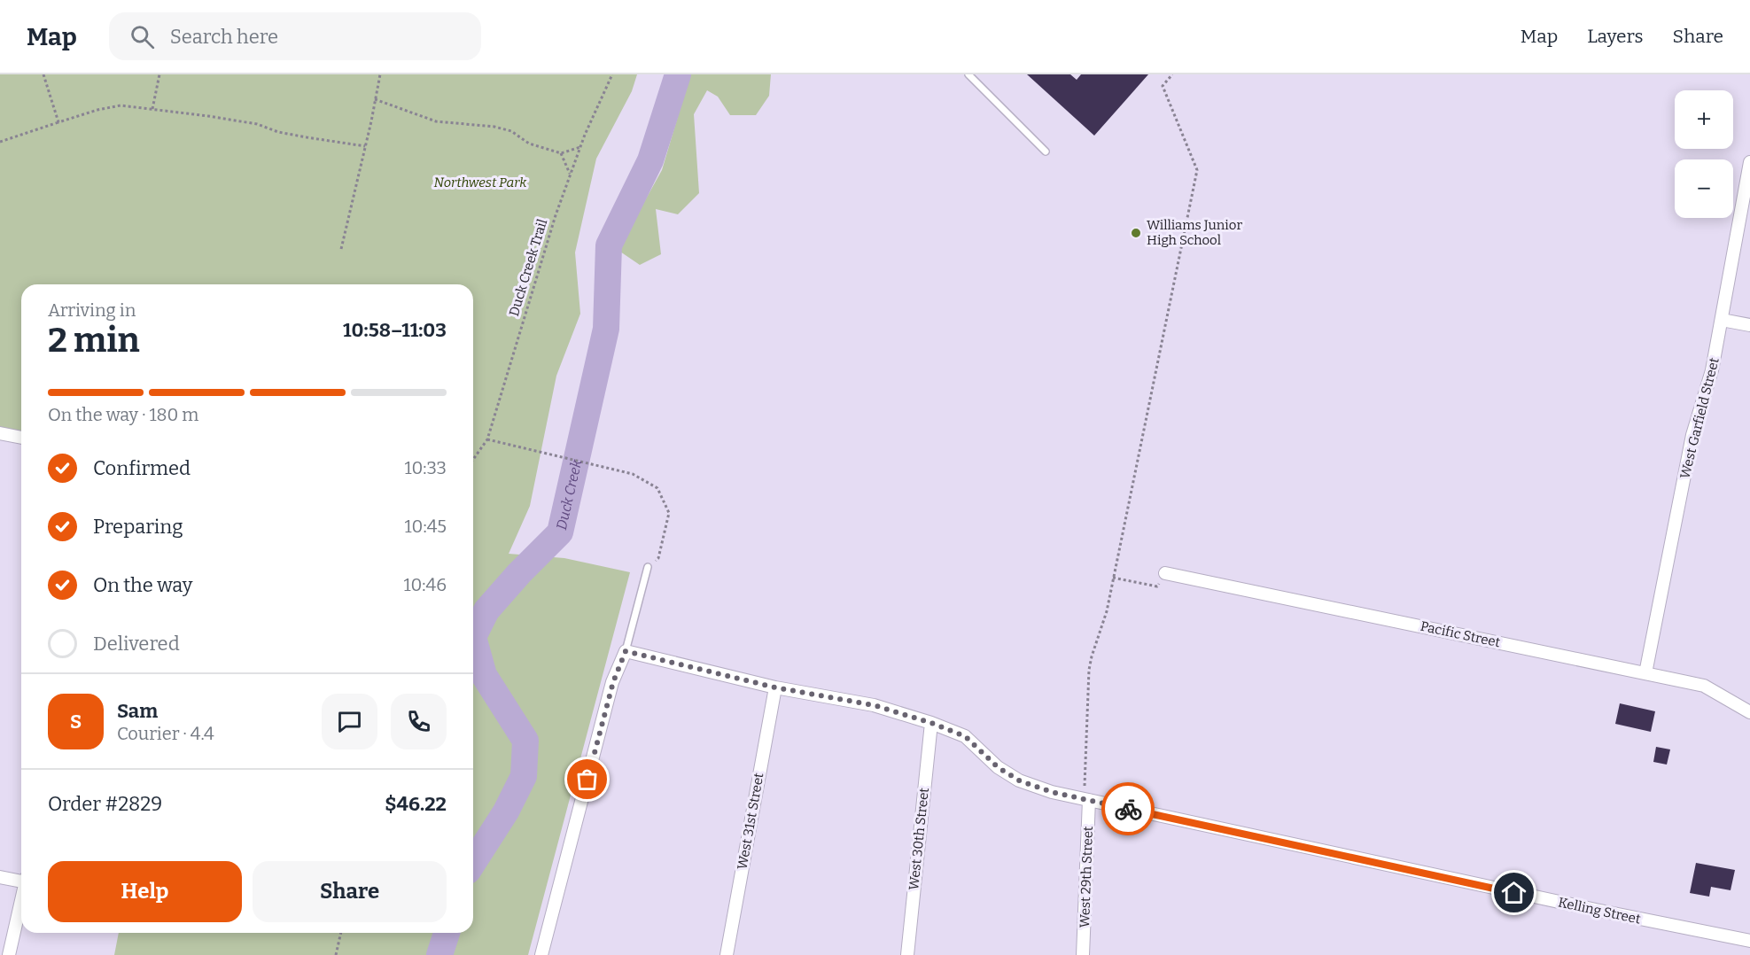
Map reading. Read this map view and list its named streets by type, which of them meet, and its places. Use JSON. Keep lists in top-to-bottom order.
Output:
{
  "streets": {
    "street": [
      "West Garfield Street",
      "Pacific Street",
      "West 31st Street",
      "West 30th Street",
      "West 29th Street",
      "Kelling Street"
    ],
    "path": ["Duck Creek Trail"]
  },
  "crossings": [
    ["West Garfield Street", "Pacific Street"],
    ["West 31st Street", "Kelling Street"],
    ["West 30th Street", "Kelling Street"],
    ["West 29th Street", "Kelling Street"]
  ],
  "water": ["Duck Creek"],
  "parks": ["Northwest Park"],
  "places": ["Williams Junior High School"],
  "page": {
    "header": "Map",
    "search": "Search here",
    "nav": ["Map", "Layers", "Share"],
    "map_buttons": ["+", "−"],
    "heading": ["2 min", "Arriving in", "10:58–11:03"],
    "panel": [
      "Sam",
      "Courier · 4.4",
      "Order #2829",
      "$46.22"
    ],
    "bar": "On the way · 180 m",
    "list": [
      ["Confirmed", "10:33"],
      ["Preparing", "10:45"],
      ["On the way", "10:46"],
      "Delivered"
    ],
    "round": "S",
    "buttons": ["Help", "Share"]
  }
}
